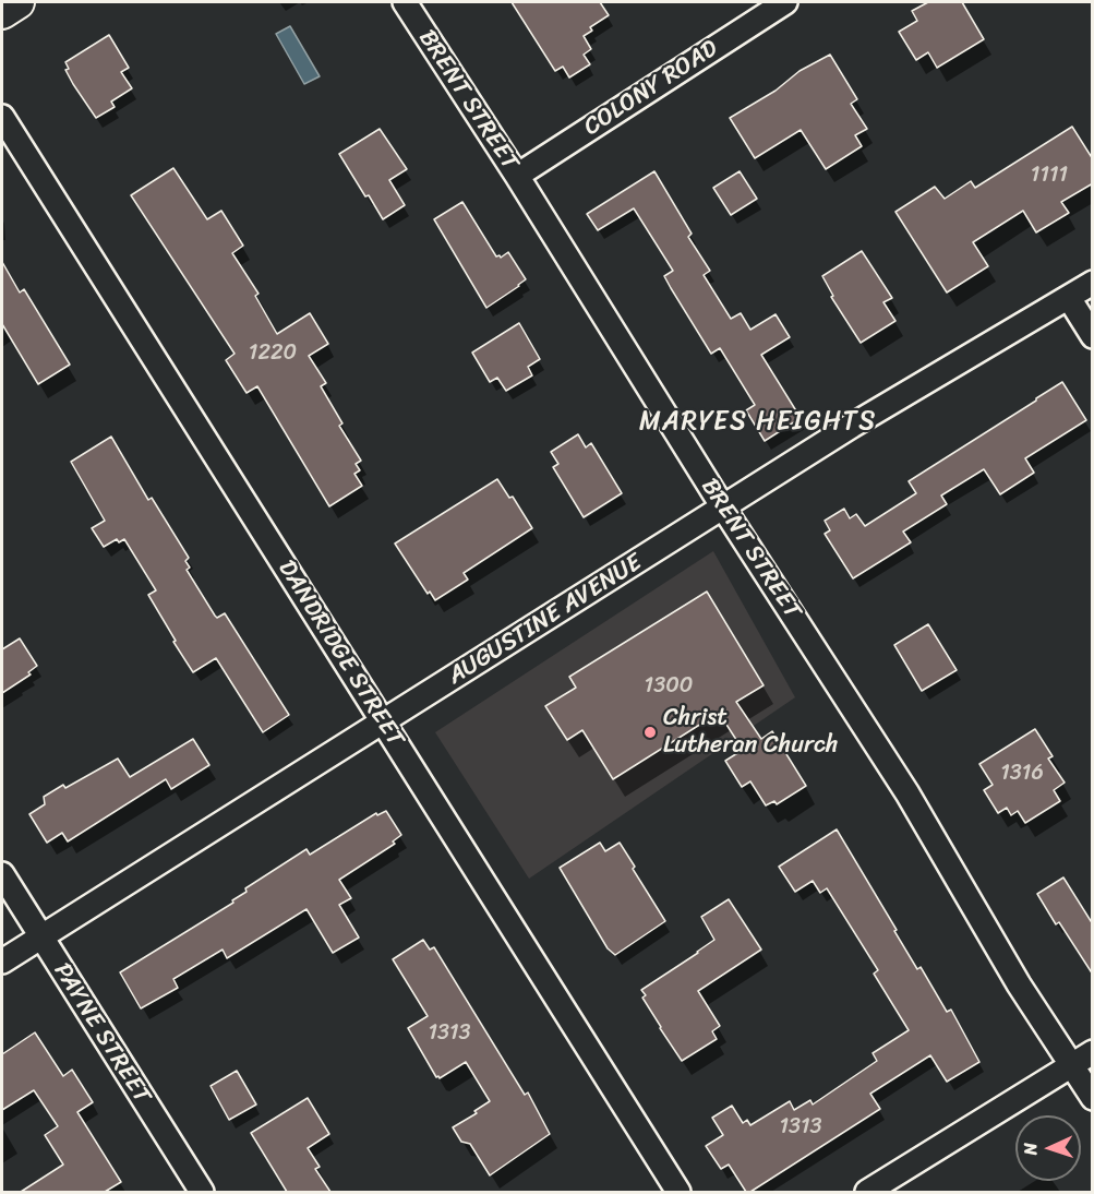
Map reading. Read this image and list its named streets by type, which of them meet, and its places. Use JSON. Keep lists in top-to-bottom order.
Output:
{
  "streets": {
    "street": [
      "COLONY ROAD",
      "BRENT STREET",
      "AUGUSTINE AVENUE",
      "DANDRIDGE STREET",
      "PAYNE STREET"
    ]
  },
  "crossings": [
    ["COLONY ROAD", "BRENT STREET"],
    ["BRENT STREET", "AUGUSTINE AVENUE"],
    ["AUGUSTINE AVENUE", "DANDRIDGE STREET"],
    ["AUGUSTINE AVENUE", "PAYNE STREET"]
  ],
  "districts": ["MARYES HEIGHTS"],
  "places": ["Christ Lutheran Church"],
  "house_numbers": [
    "1111",
    "1220",
    "1300",
    "1316",
    "1313",
    "1313"
  ],
  "north": "left"
}
